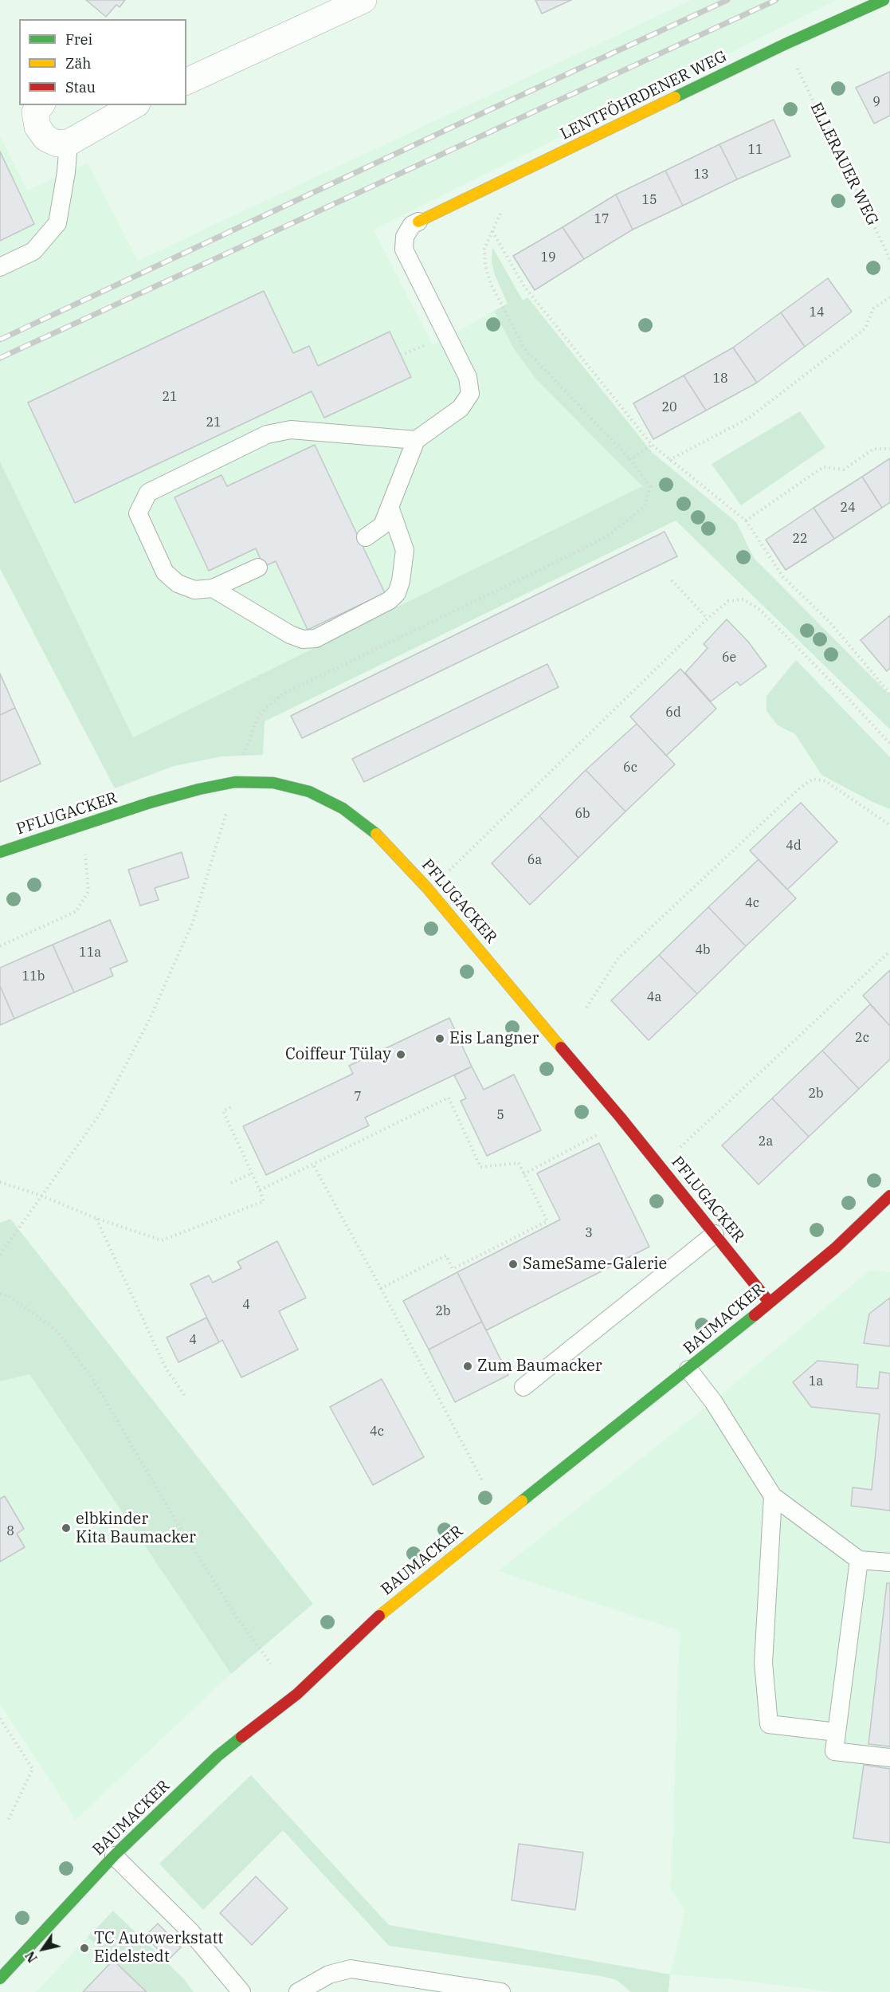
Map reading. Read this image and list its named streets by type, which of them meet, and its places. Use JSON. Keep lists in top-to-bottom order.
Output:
{
  "streets": {
    "street": ["LENTFÖHRDENER WEG", "PFLUGACKER", "BAUMACKER"],
    "path": ["ELLERAUER WEG"]
  },
  "crossings": [
    ["PFLUGACKER", "BAUMACKER"]
  ],
  "places": [
    "Eis Langner",
    "Coiffeur Tülay",
    "SameSame-Galerie",
    "Zum Baumacker",
    "elbkinder Kita Baumacker",
    "TC Autowerkstatt Eidelstedt"
  ],
  "house_numbers": [
    "9",
    "11",
    "13",
    "15",
    "17",
    "19",
    "14",
    "18",
    "21",
    "20",
    "21",
    "24",
    "22",
    "6e",
    "6d",
    "6c",
    "6b",
    "4d",
    "6a",
    "4c",
    "4b",
    "11a",
    "11b",
    "4a",
    "2c",
    "2b",
    "7",
    "5",
    "2a",
    "3",
    "4",
    "2b",
    "4",
    "1a",
    "4c",
    "8"
  ],
  "legend": ["Frei", "Zäh", "Stau"],
  "north": "bottom left"
}
